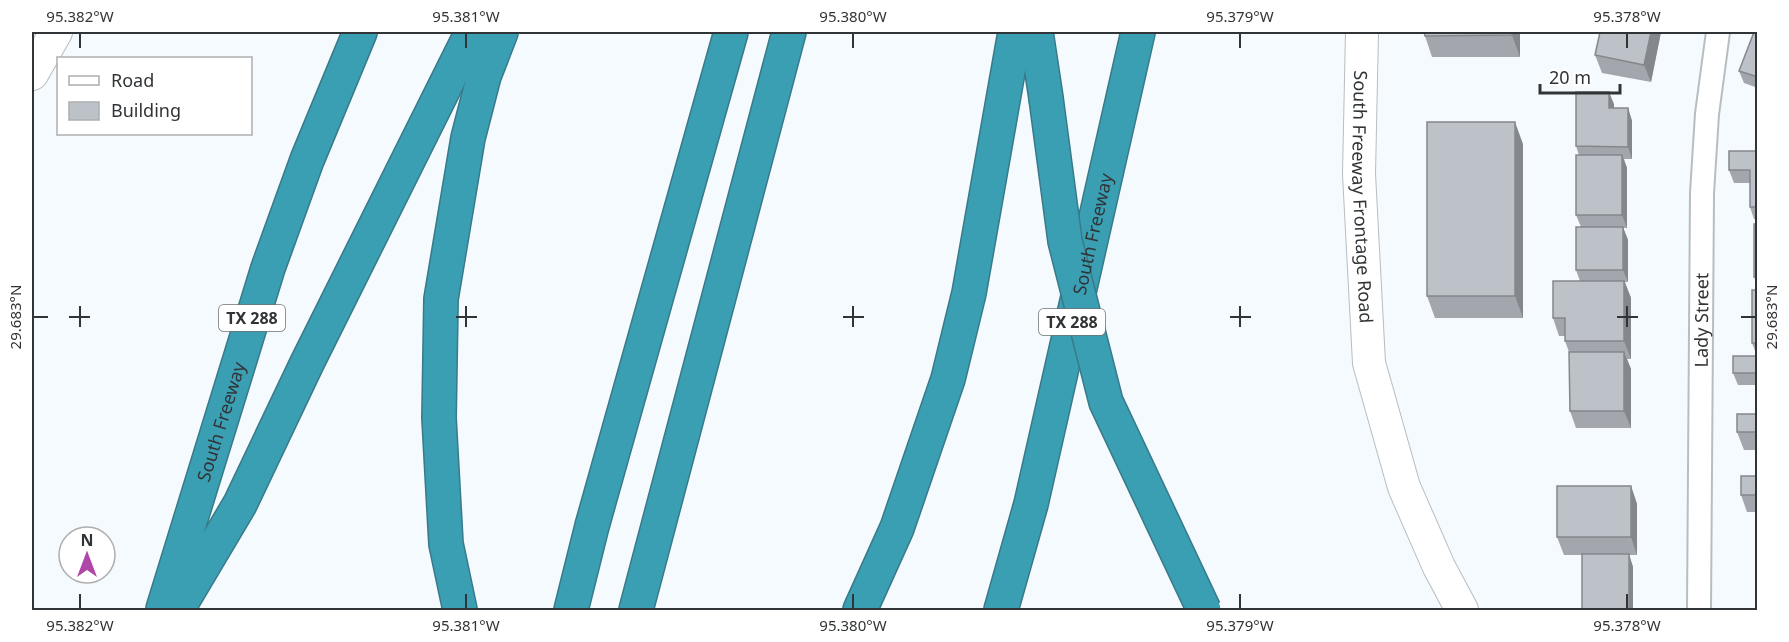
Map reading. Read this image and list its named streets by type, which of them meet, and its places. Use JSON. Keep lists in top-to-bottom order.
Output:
{
  "streets": {
    "highway": ["South Freeway", "TX 288"],
    "main road": ["South Freeway Frontage Road"],
    "street": ["Lady Street"]
  },
  "legend": ["Road", "Building"],
  "scale_bar": "20 m",
  "north": "top",
  "coordinates": [
    "95.382°W",
    "95.381°W",
    "95.380°W",
    "95.379°W",
    "95.378°W",
    "29.683°N"
  ]
}
